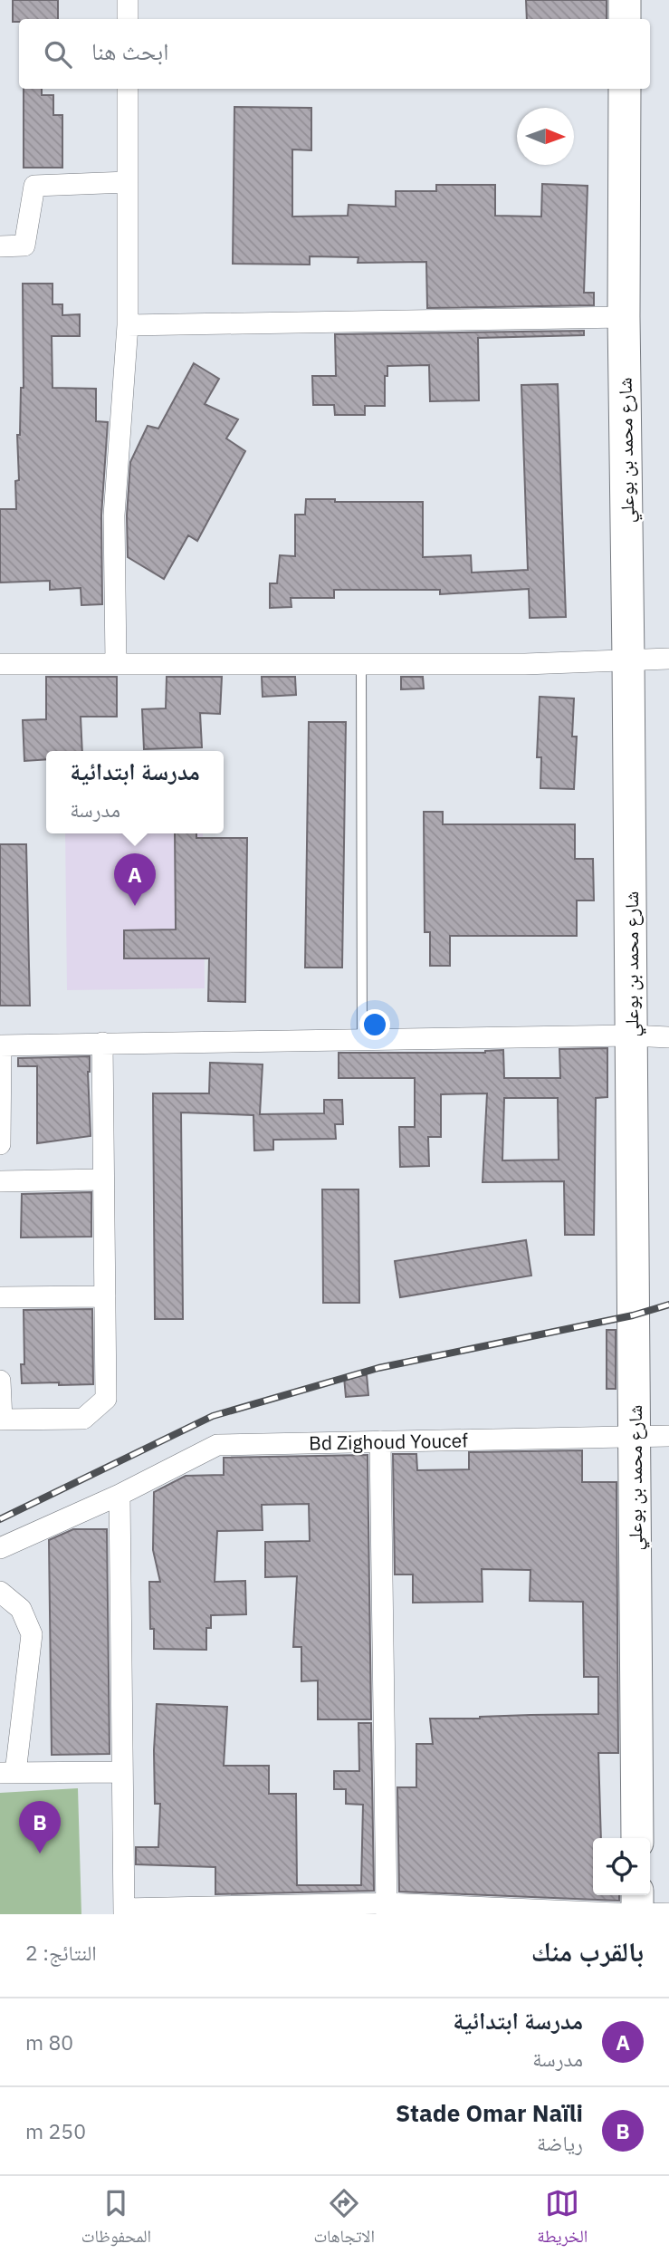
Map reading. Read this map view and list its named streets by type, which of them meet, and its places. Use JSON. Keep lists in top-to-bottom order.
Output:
{
  "streets": {
    "main road": ["شارع محمد بن بوعلي"],
    "street": ["Bd Zighoud Youcef"]
  },
  "crossings": [
    ["شارع محمد بن بوعلي", "Bd Zighoud Youcef"]
  ],
  "north": "right",
  "page": {
    "search": "ابحث هنا",
    "popup": ["مدرسة ابتدائية", "مدرسة"],
    "pins": ["A", "B"],
    "heading": ["بالقرب منك", "النتائج: 2"],
    "list": [
      {
        "mark": "A",
        "name": "مدرسة ابتدائية",
        "note": "مدرسة",
        "value": "80 m"
      },
      {
        "mark": "B",
        "name": "Stade Omar Naïli",
        "note": "رياضة",
        "value": "250 m"
      }
    ],
    "nav": ["الخريطة", "الاتجاهات", "المحفوظات"]
  }
}
